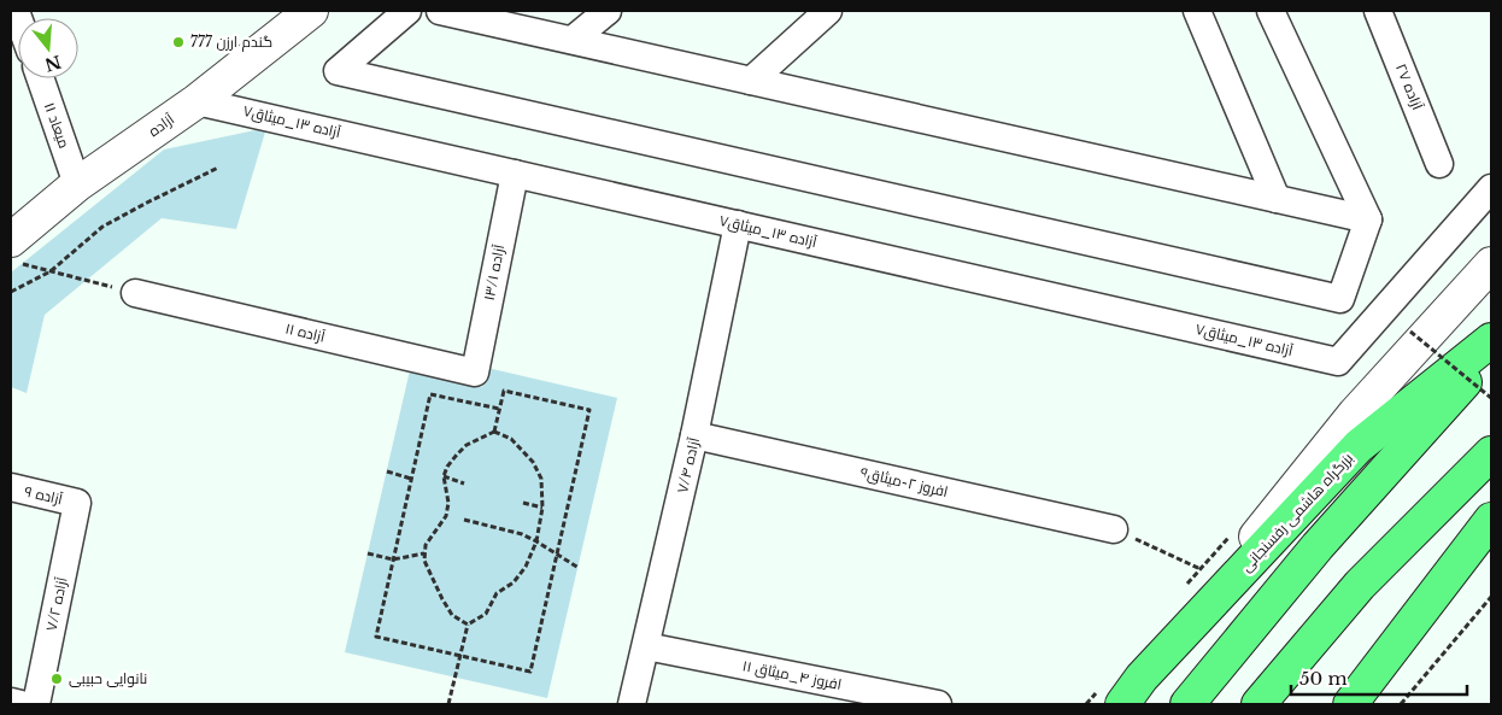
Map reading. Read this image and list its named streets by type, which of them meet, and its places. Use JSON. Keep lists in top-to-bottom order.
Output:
{
  "streets": {
    "highway": ["بزرگراه هاشمی رفسنجانی"],
    "street": [
      "آزاده ۲۷",
      "آزاده ۱۳_میثاق۷",
      "میعاد ۱۱",
      "آزاده",
      "آزاده ۱۳/۱",
      "آزاده ۱۱",
      "آزاده ۷/۴",
      "افروز ۲-میثاق۹",
      "آزاده ۹",
      "آزاده ۷/۲",
      "افروز ۴_میثاق ۱۱"
    ]
  },
  "crossings": [
    ["آزاده ۱۳_میثاق۷", "آزاده"],
    ["آزاده ۱۳_میثاق۷", "آزاده ۱۳/۱"],
    ["آزاده ۱۳_میثاق۷", "آزاده ۷/۴"],
    ["میعاد ۱۱", "آزاده"],
    ["آزاده ۱۳/۱", "آزاده ۱۱"],
    ["آزاده ۷/۴", "افروز ۲-میثاق۹"],
    ["آزاده ۷/۴", "افروز ۴_میثاق ۱۱"],
    ["آزاده ۹", "آزاده ۷/۲"]
  ],
  "places": ["گندم ارزن 777", "نانوایی حبیبی"],
  "scale_bar": "50 m",
  "north": "bottom"
}
